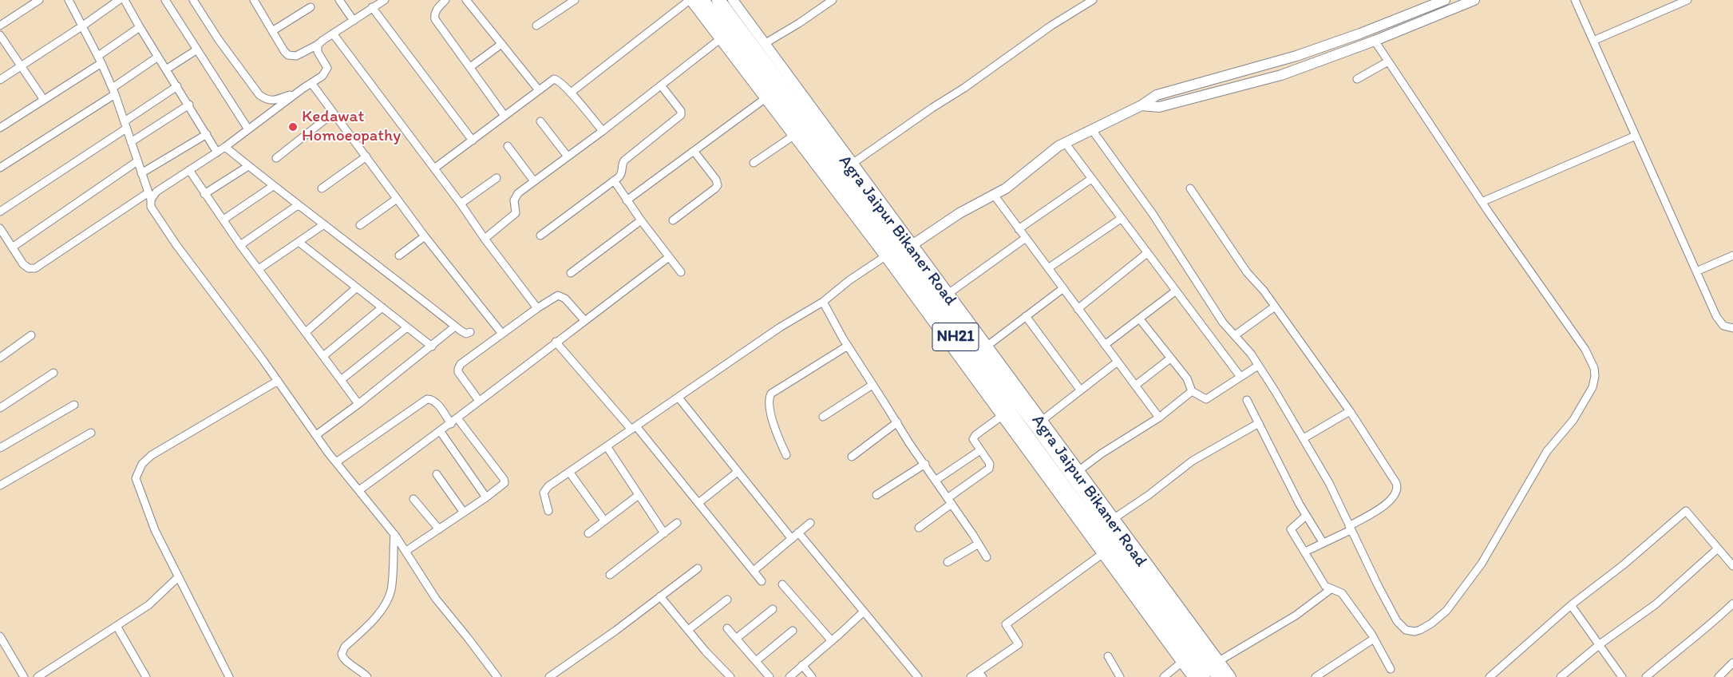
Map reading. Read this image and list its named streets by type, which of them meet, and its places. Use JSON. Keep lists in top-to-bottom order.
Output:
{
  "streets": {
    "highway": ["Agra Jaipur Bikaner Road", "NH21"]
  },
  "places": ["Kedawat Homoeopathy"]
}
